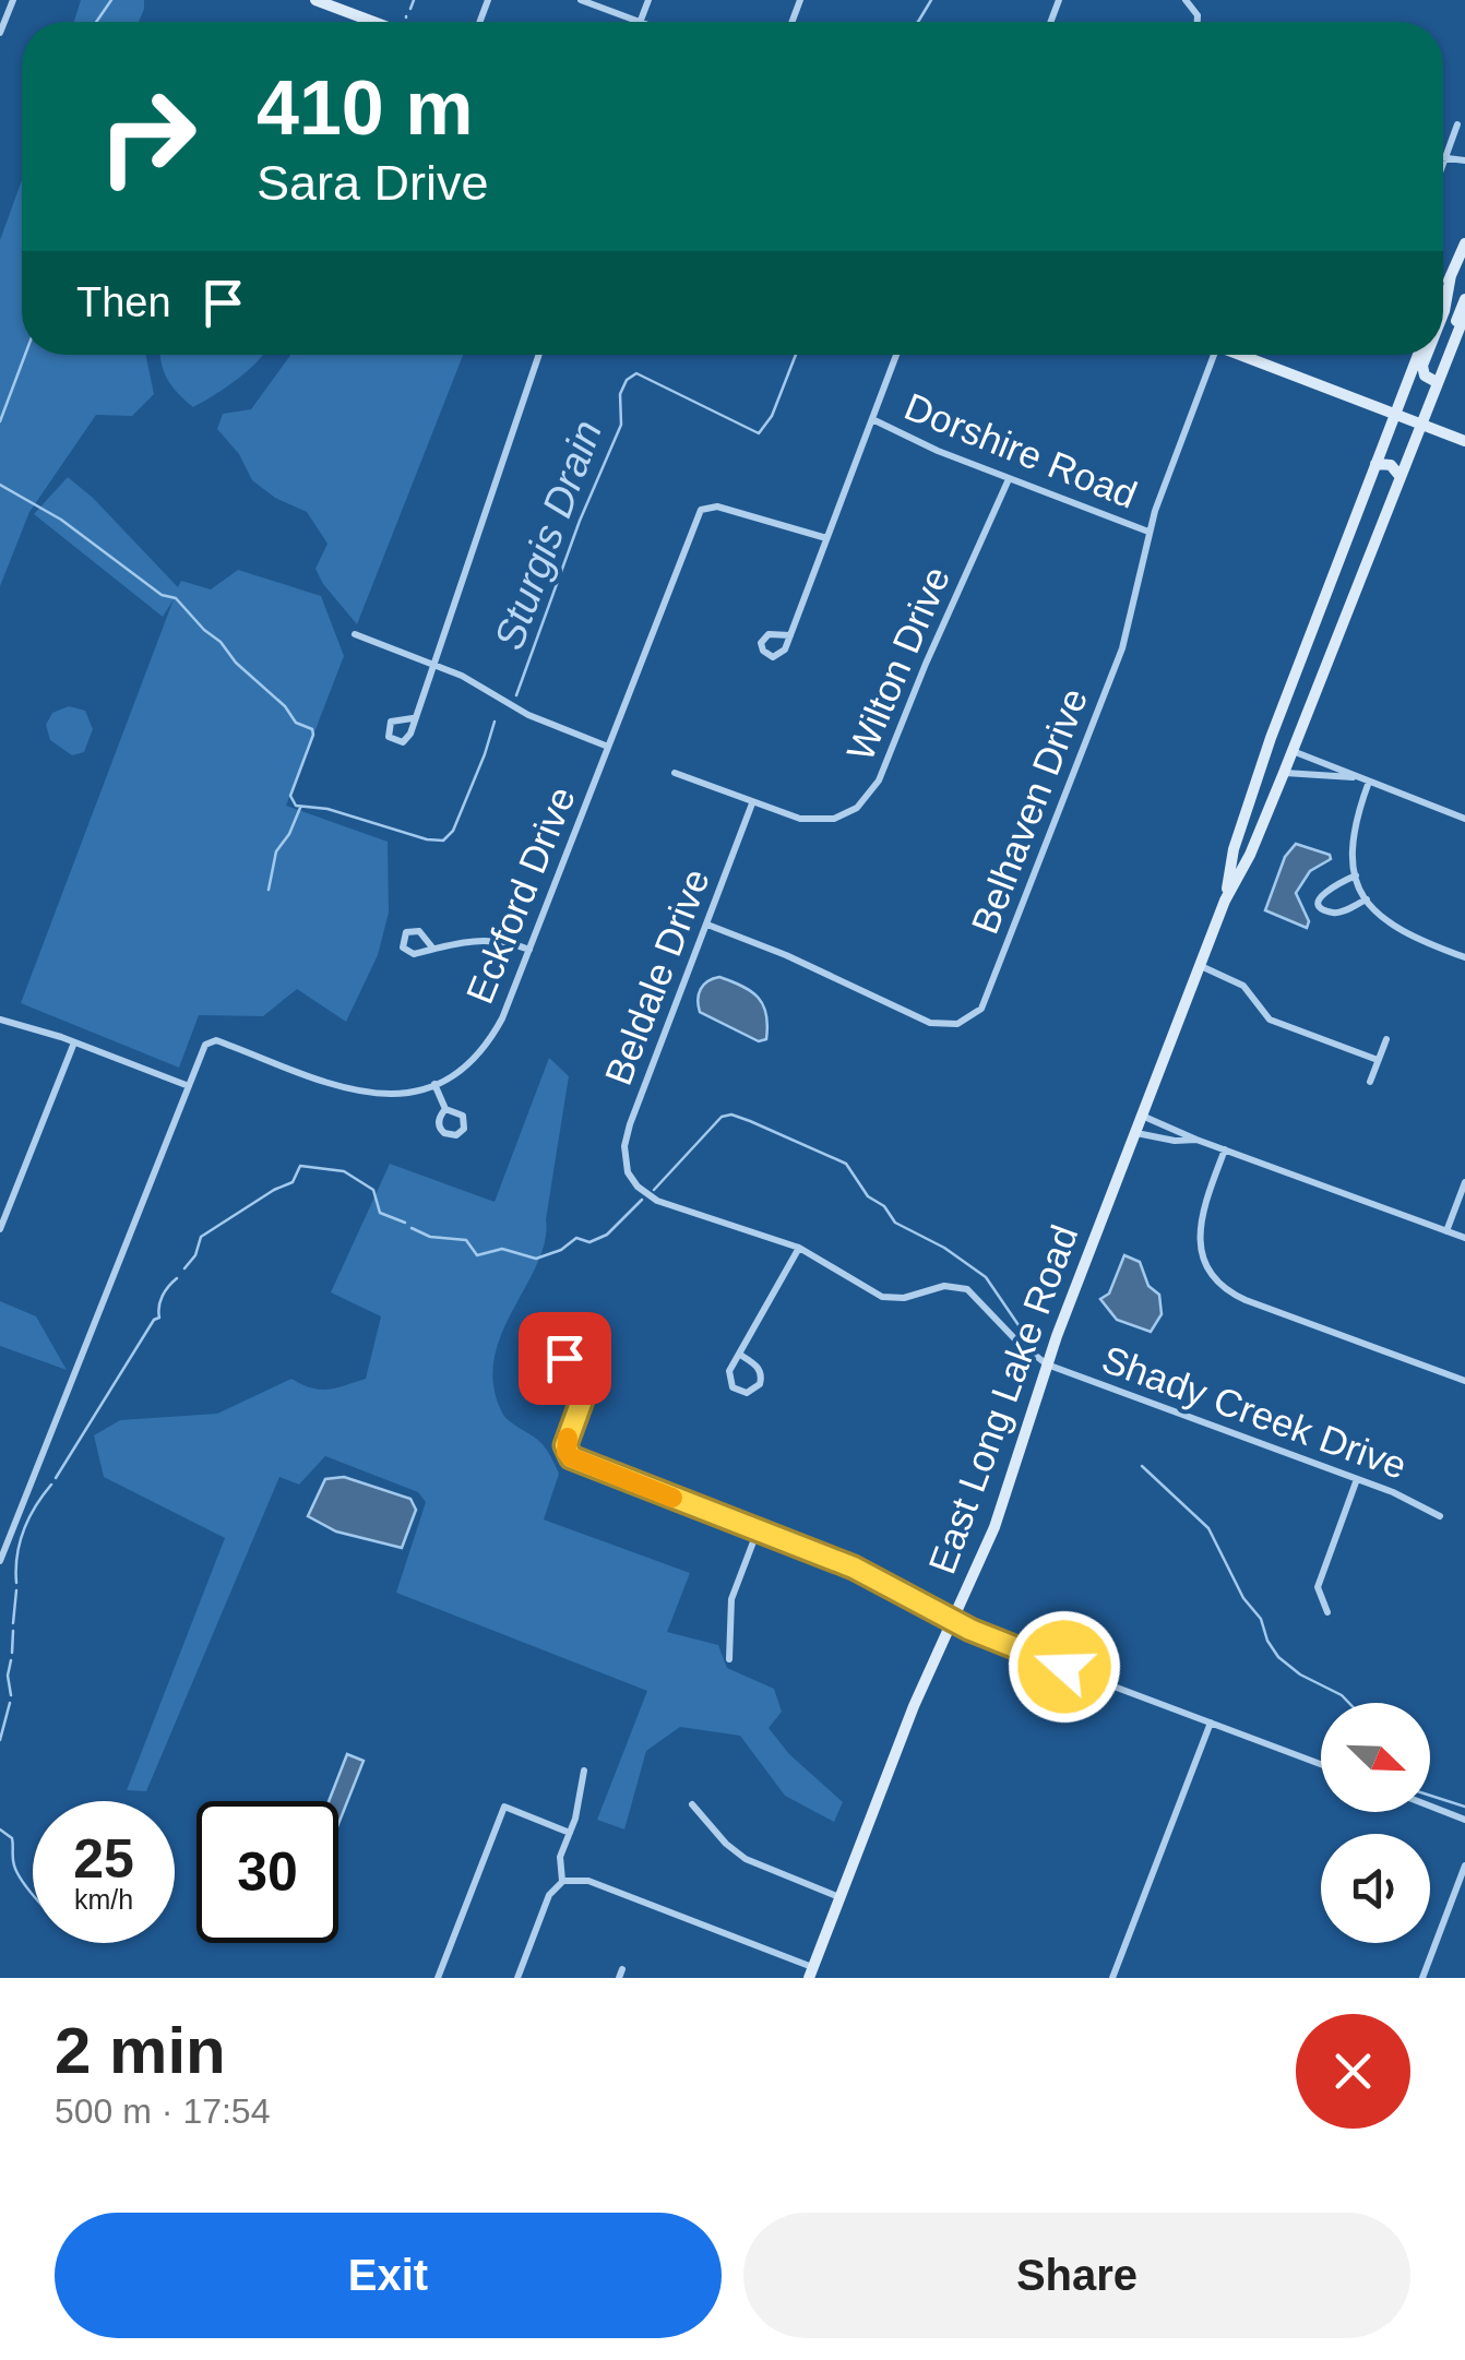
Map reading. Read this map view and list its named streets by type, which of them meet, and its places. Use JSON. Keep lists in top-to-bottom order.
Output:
{
  "streets": {
    "main road": ["East Long Lake Road"],
    "street": [
      "Dorshire Road",
      "Wilton Drive",
      "Belhaven Drive",
      "Eckford Drive",
      "Beldale Drive",
      "Shady Creek Drive"
    ]
  },
  "crossings": [
    ["Dorshire Road", "Wilton Drive"],
    ["Dorshire Road", "Belhaven Drive"],
    ["Wilton Drive", "Beldale Drive"],
    ["Belhaven Drive", "Beldale Drive"],
    ["Beldale Drive", "Shady Creek Drive"],
    ["East Long Lake Road", "Shady Creek Drive"]
  ],
  "water": ["Sturgis Drain"],
  "north": "bottom right",
  "page": {
    "turn": ["410 m", "Sara Drive"],
    "then": "Then",
    "speed": "25 km/h",
    "limit": "30",
    "heading": ["2 min", "500 m · 17:54"],
    "buttons": ["Exit", "Share"]
  }
}
